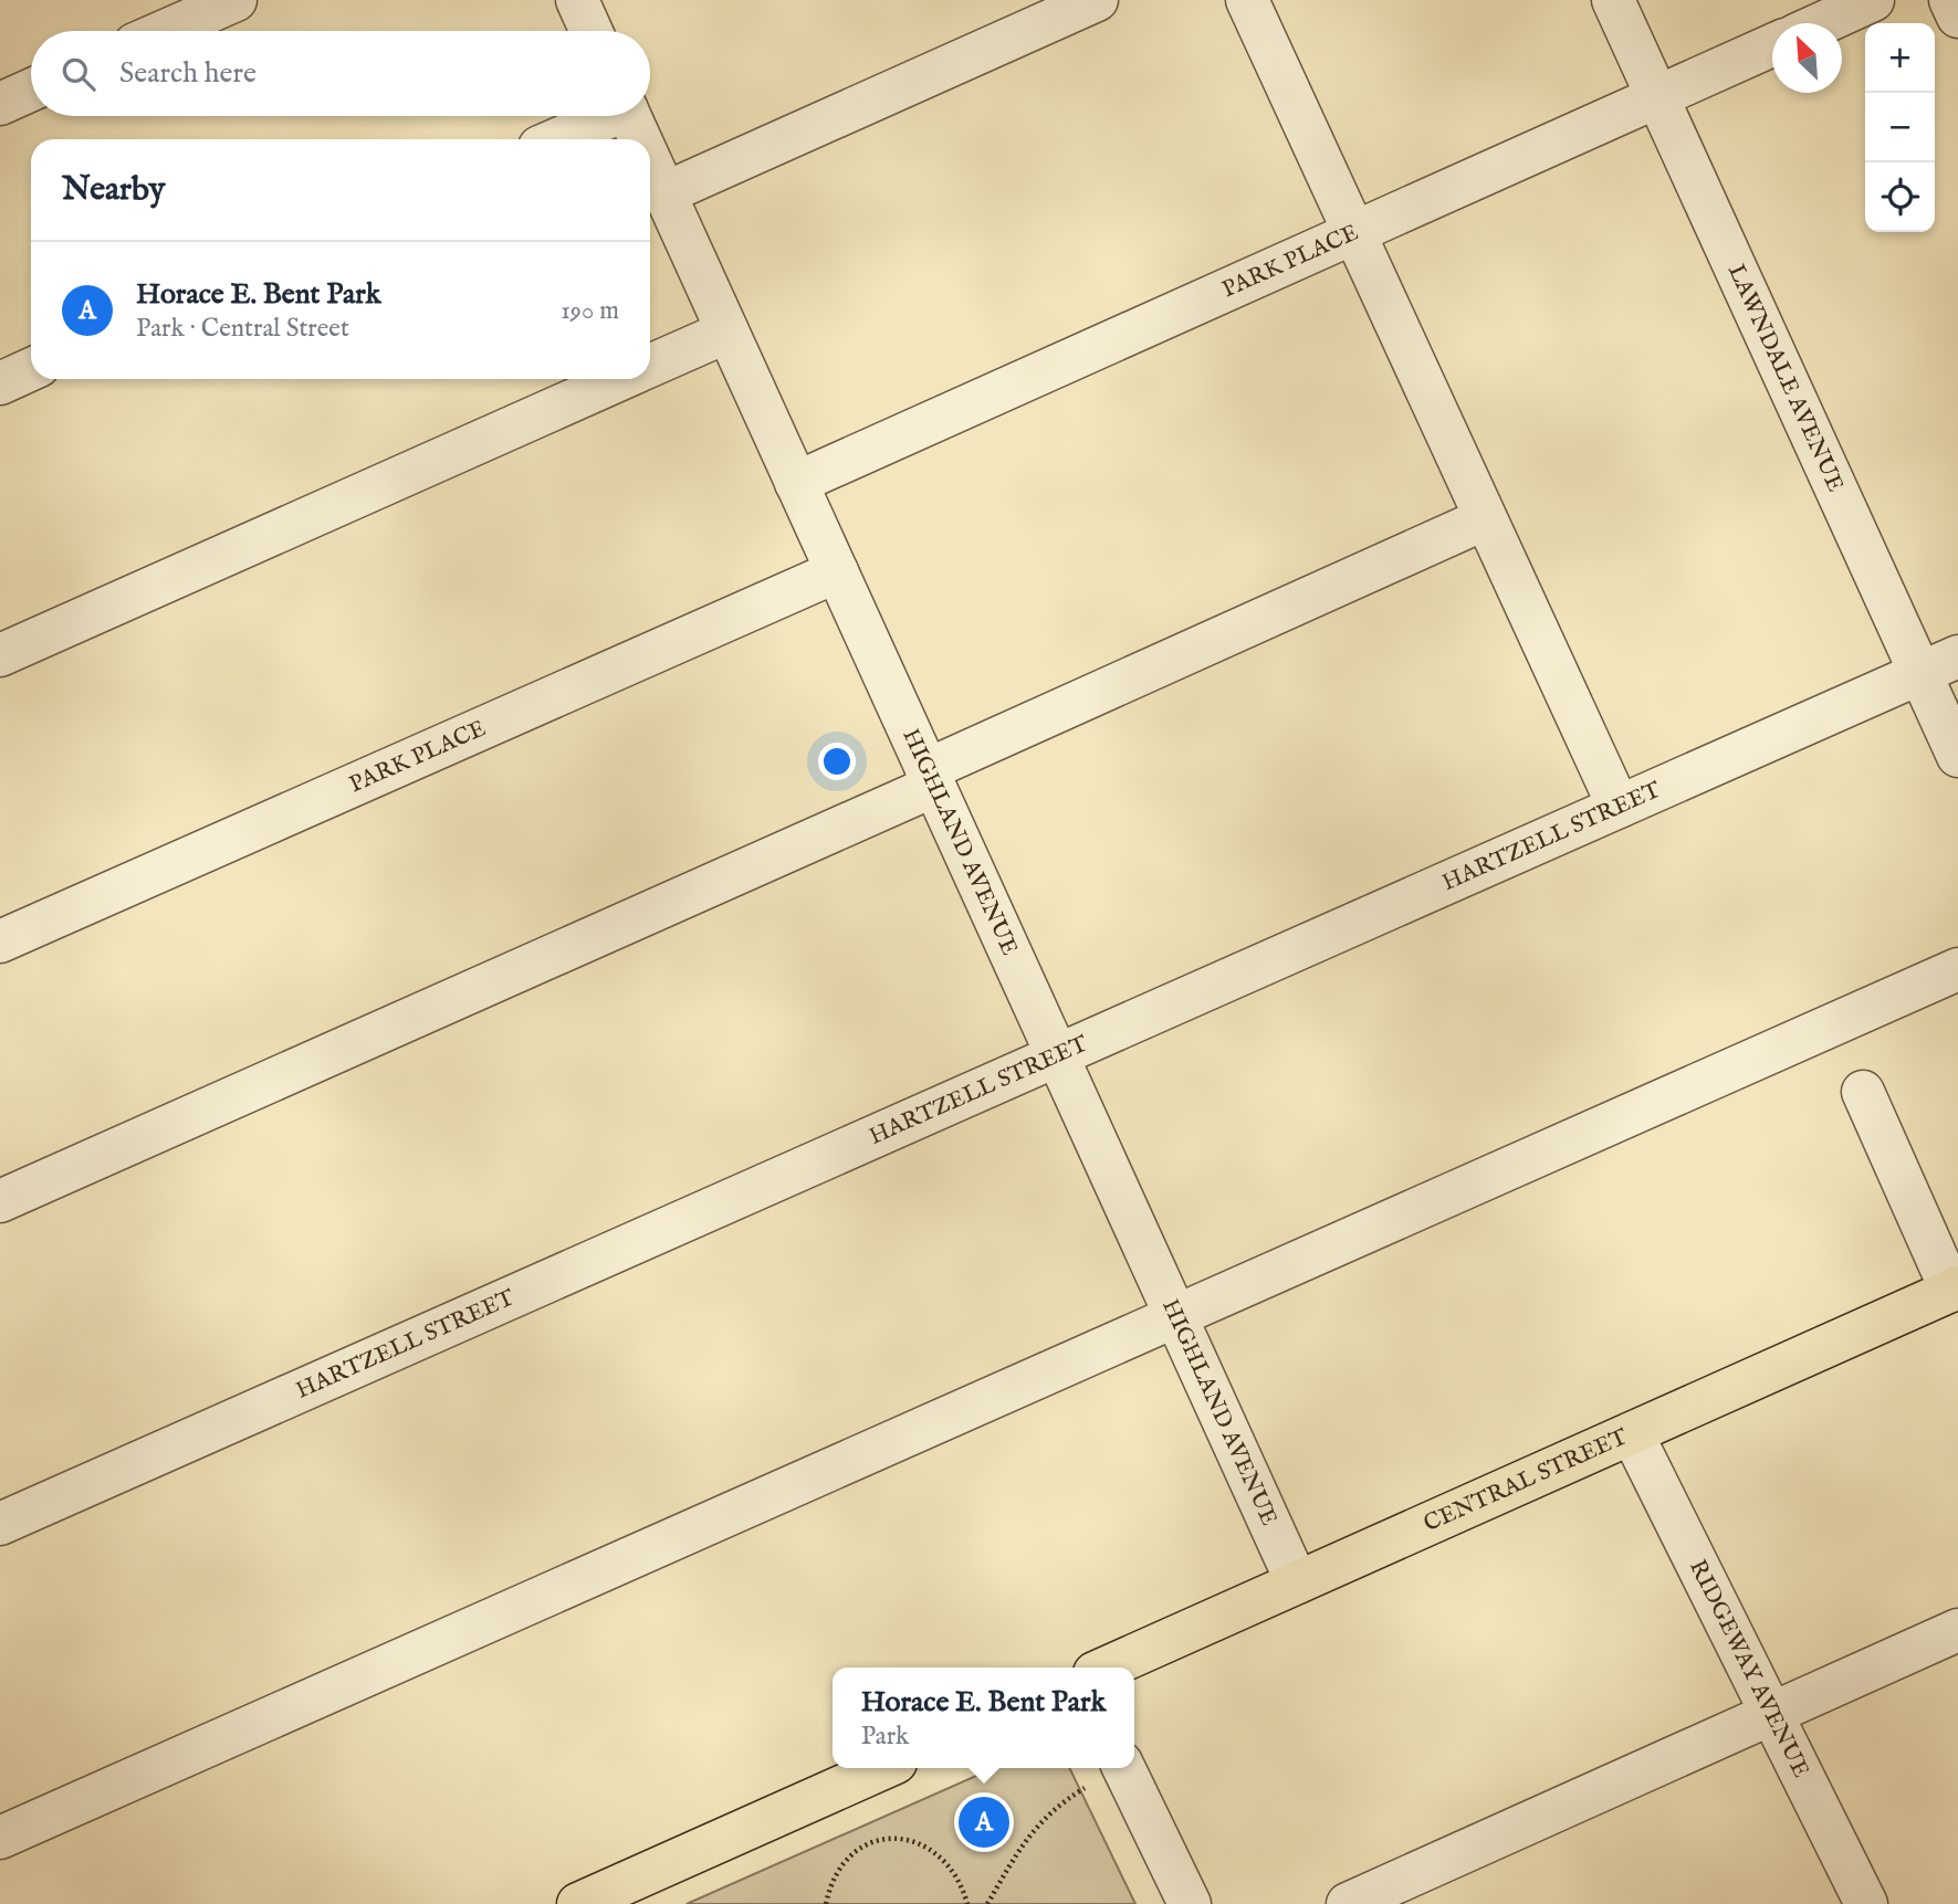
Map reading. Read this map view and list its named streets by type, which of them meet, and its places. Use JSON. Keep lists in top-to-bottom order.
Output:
{
  "streets": {
    "main road": ["CENTRAL STREET"],
    "street": [
      "PARK PLACE",
      "LAWNDALE AVENUE",
      "HARTZELL STREET",
      "HIGHLAND AVENUE",
      "RIDGEWAY AVENUE"
    ]
  },
  "crossings": [
    ["PARK PLACE", "LAWNDALE AVENUE"],
    ["PARK PLACE", "HIGHLAND AVENUE"],
    ["LAWNDALE AVENUE", "HARTZELL STREET"],
    ["HARTZELL STREET", "HIGHLAND AVENUE"],
    ["HIGHLAND AVENUE", "CENTRAL STREET"],
    ["CENTRAL STREET", "RIDGEWAY AVENUE"]
  ],
  "north": "top left",
  "page": {
    "map_buttons": ["+", "−"],
    "search": "Search here",
    "heading": "Nearby",
    "list": [
      {
        "mark": "A",
        "name": "Horace E. Bent Park",
        "note": "Park · Central Street",
        "value": "190 m"
      }
    ],
    "popup": ["Horace E. Bent Park", "Park"],
    "pins": "A"
  }
}
